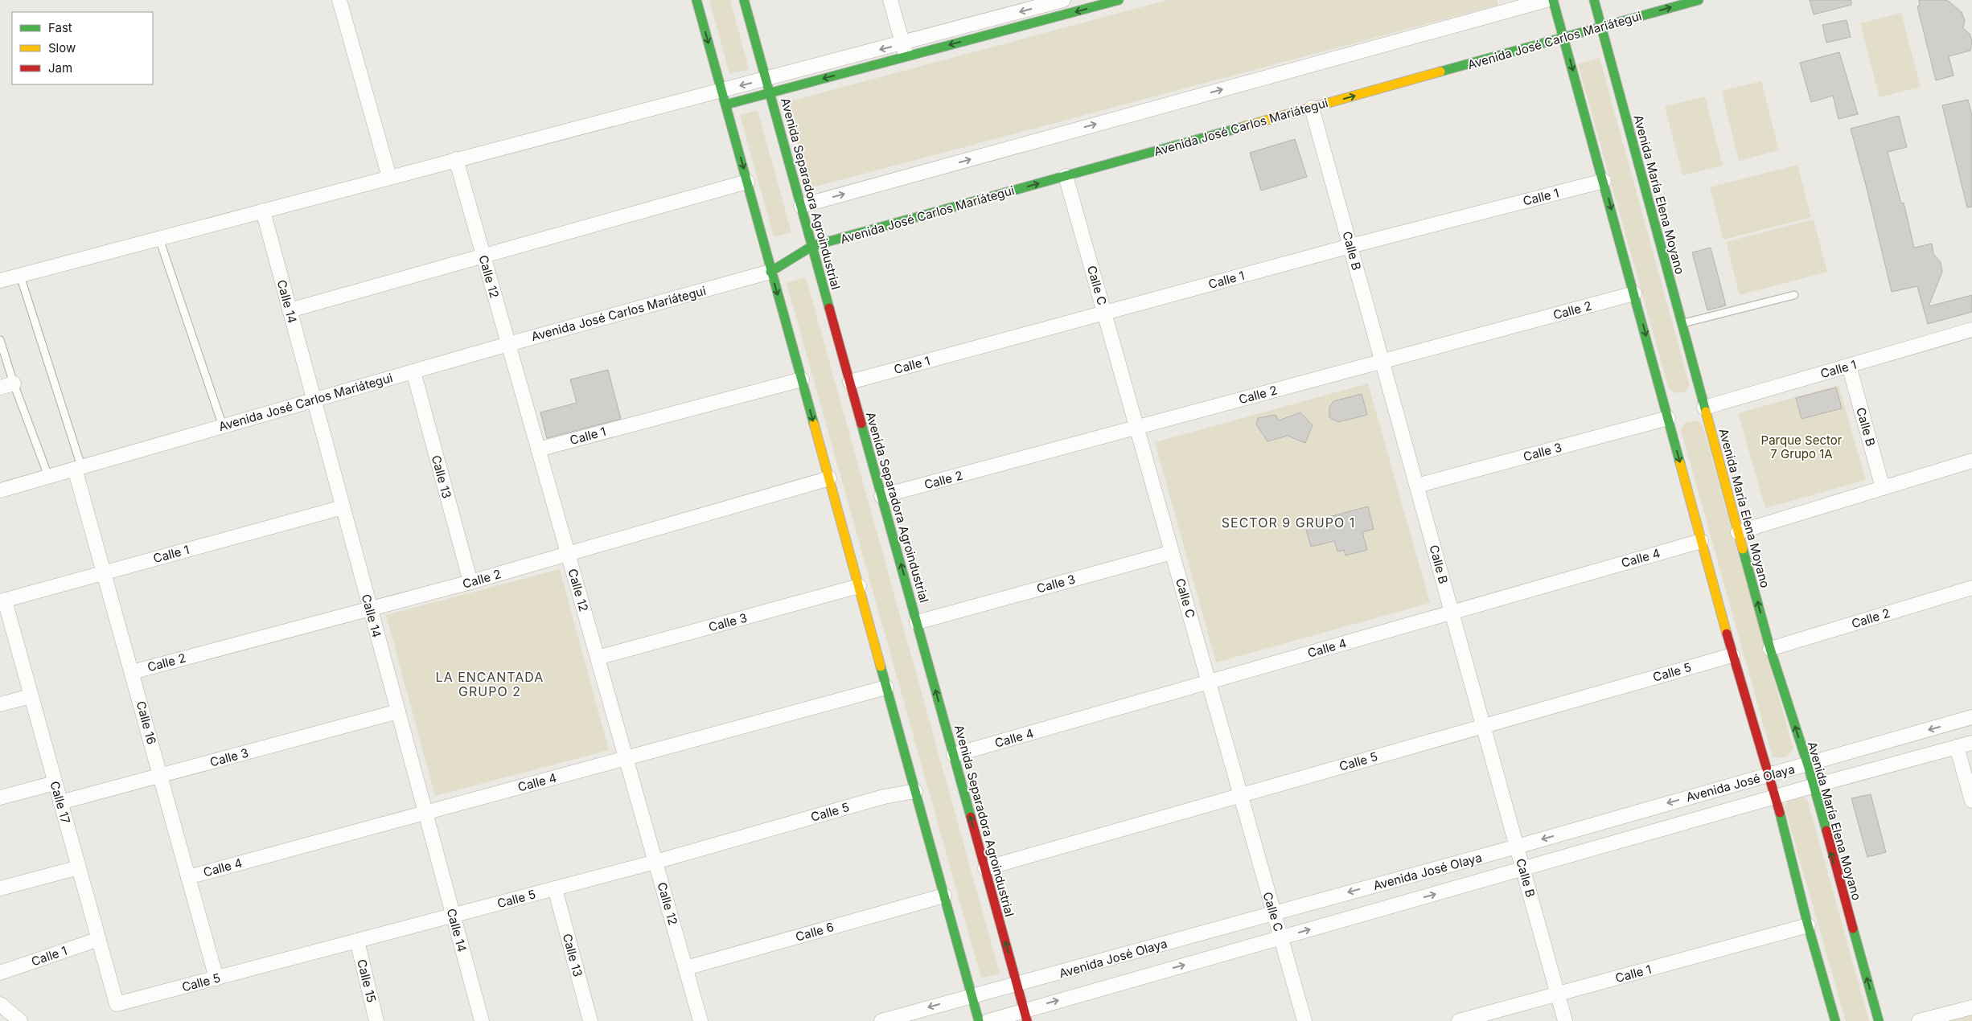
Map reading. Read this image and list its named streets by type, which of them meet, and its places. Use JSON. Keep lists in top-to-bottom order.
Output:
{
  "streets": {
    "street": [
      "Avenida José Carlos Mariátegui",
      "Avenida Separadora Agroindustrial",
      "Avenida María Elena Moyano",
      "Calle 1",
      "Calle B",
      "Calle 12",
      "Calle C",
      "Calle 14",
      "Calle 2",
      "Calle 3",
      "Calle 13",
      "Calle 4",
      "Calle 5",
      "Calle 16",
      "Avenida José Olaya",
      "Calle 17",
      "Calle 6",
      "Calle 15"
    ]
  },
  "crossings": [
    ["Avenida José Carlos Mariátegui", "Avenida Separadora Agroindustrial"],
    ["Avenida José Carlos Mariátegui", "Avenida María Elena Moyano"],
    ["Avenida José Carlos Mariátegui", "Calle B"],
    ["Avenida José Carlos Mariátegui", "Calle 12"],
    ["Avenida José Carlos Mariátegui", "Calle C"],
    ["Avenida José Carlos Mariátegui", "Calle 14"],
    ["Avenida José Carlos Mariátegui", "Calle 13"],
    ["Avenida José Carlos Mariátegui", "Calle 16"],
    ["Avenida Separadora Agroindustrial", "Calle 1"],
    ["Avenida Separadora Agroindustrial", "Calle 2"],
    ["Avenida Separadora Agroindustrial", "Calle 3"],
    ["Avenida Separadora Agroindustrial", "Calle 4"],
    ["Avenida Separadora Agroindustrial", "Calle 5"],
    ["Avenida Separadora Agroindustrial", "Avenida José Olaya"],
    ["Avenida María Elena Moyano", "Calle 1"],
    ["Avenida María Elena Moyano", "Calle 2"],
    ["Avenida María Elena Moyano", "Avenida José Olaya"],
    ["Calle 1", "Calle B"],
    ["Calle 1", "Calle 12"],
    ["Calle 1", "Calle C"],
    ["Calle 1", "Calle 14"],
    ["Calle 1", "Calle 16"],
    ["Calle 1", "Calle 17"],
    ["Calle B", "Calle 2"],
    ["Calle B", "Calle 3"],
    ["Calle B", "Calle 4"],
    ["Calle B", "Calle 5"],
    ["Calle B", "Avenida José Olaya"],
    ["Calle 12", "Calle 2"],
    ["Calle 12", "Calle 3"],
    ["Calle 12", "Calle 4"],
    ["Calle 12", "Calle 5"],
    ["Calle 12", "Calle 6"],
    ["Calle C", "Calle 2"],
    ["Calle C", "Calle 3"],
    ["Calle C", "Calle 4"],
    ["Calle C", "Calle 5"],
    ["Calle C", "Avenida José Olaya"],
    ["Calle 14", "Calle 2"],
    ["Calle 14", "Calle 3"],
    ["Calle 14", "Calle 4"],
    ["Calle 14", "Calle 5"],
    ["Calle 2", "Calle 13"],
    ["Calle 2", "Calle 16"],
    ["Calle 3", "Calle 16"],
    ["Calle 3", "Calle 17"],
    ["Calle 13", "Calle 5"],
    ["Calle 4", "Calle 16"],
    ["Calle 5", "Calle 16"],
    ["Calle 5", "Calle 17"],
    ["Calle 5", "Calle 15"]
  ],
  "districts": ["SECTOR 9 GRUPO 1", "LA ENCANTADA GRUPO 2"],
  "parks": ["Parque Sector 7 Grupo 1A"],
  "legend": ["Fast", "Slow", "Jam"]
}
